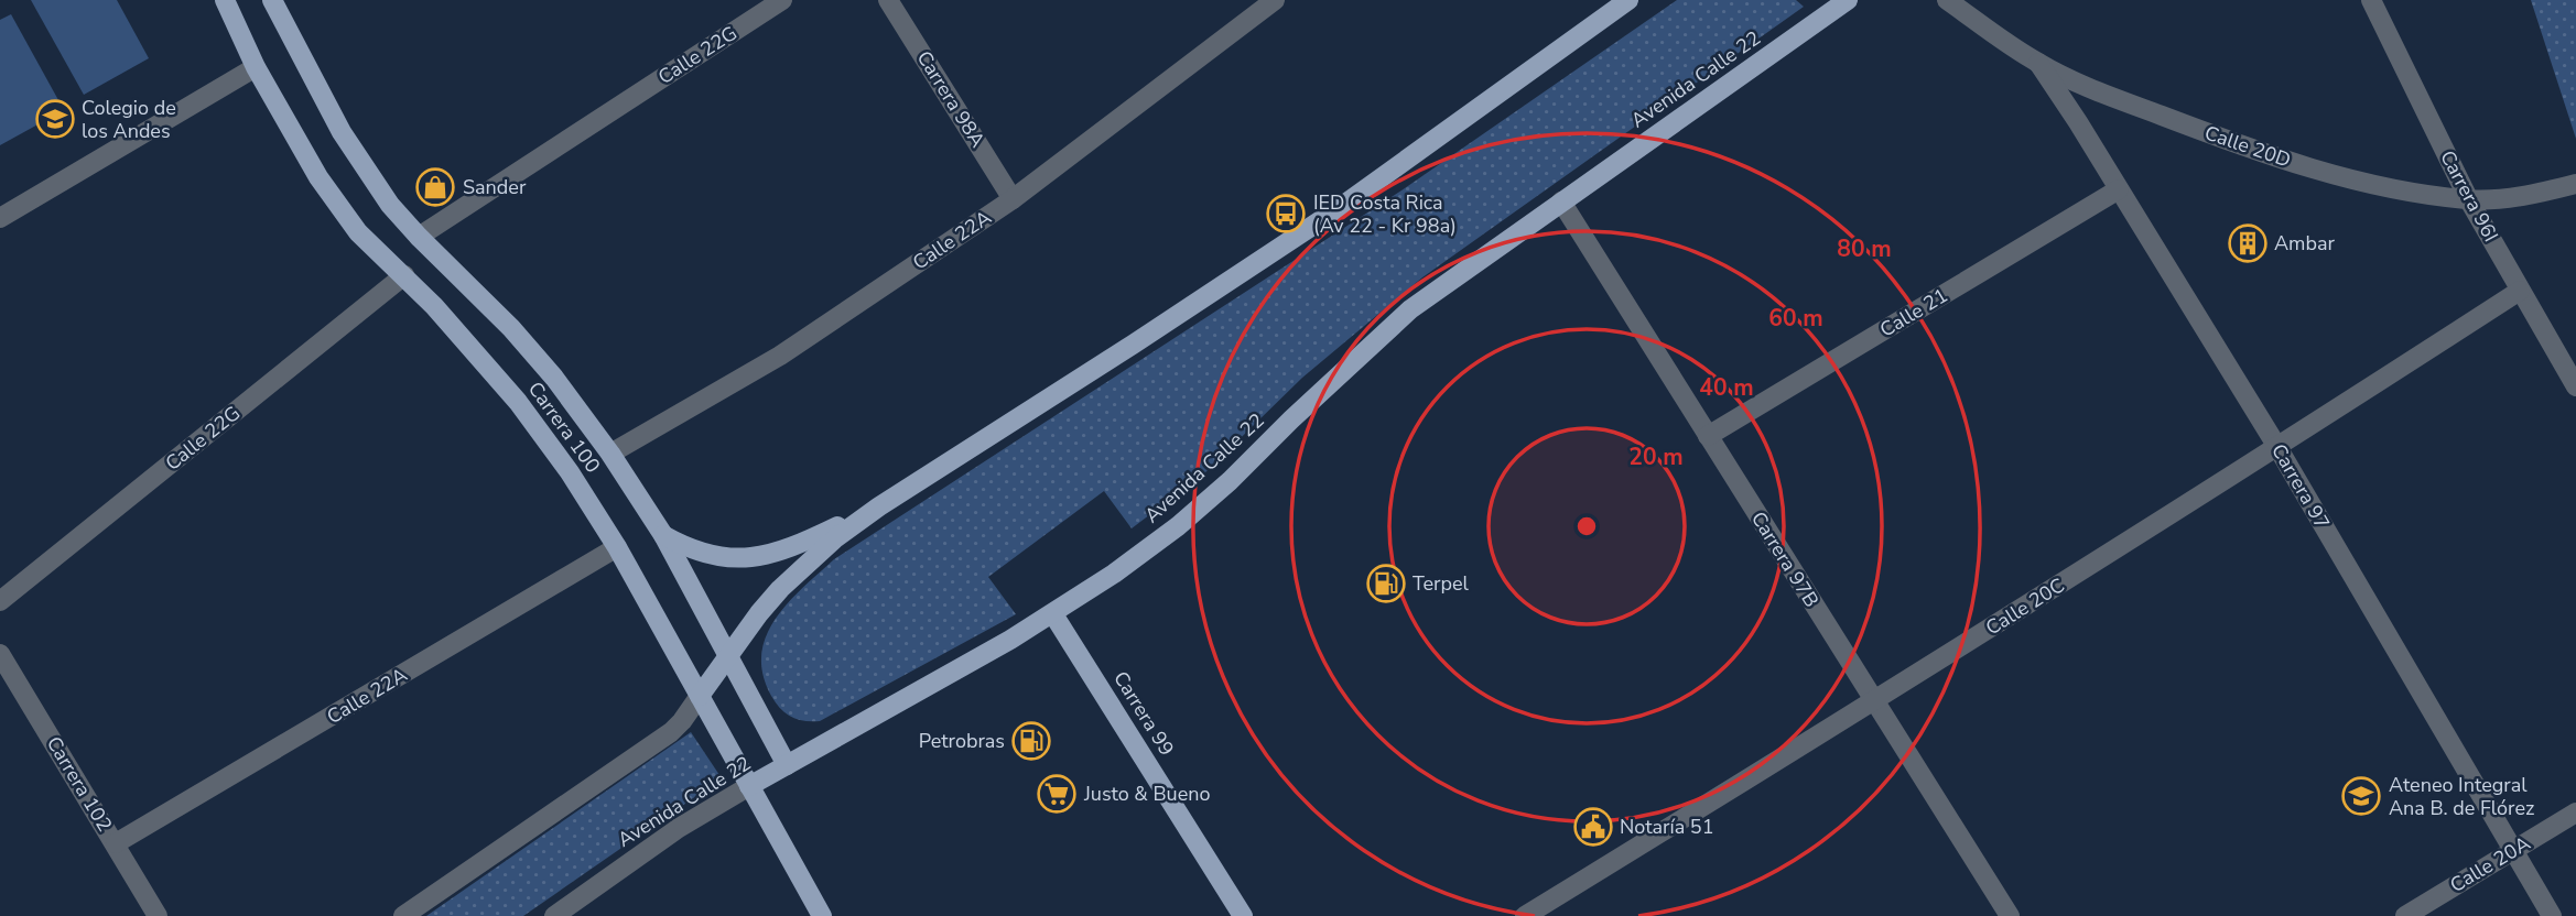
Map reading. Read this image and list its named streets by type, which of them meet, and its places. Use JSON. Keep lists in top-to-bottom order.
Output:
{
  "streets": {
    "main road": ["Avenida Calle 22", "Carrera 100", "Carrera 99"],
    "street": [
      "Calle 22G",
      "Carrera 98A",
      "Calle 20D",
      "Carrera 96I",
      "Calle 22A",
      "Calle 21",
      "Carrera 97",
      "Carrera 97B",
      "Calle 20C",
      "Carrera 102",
      "Calle 20A"
    ]
  },
  "crossings": [
    ["Calle 22G", "Carrera 100"],
    ["Avenida Calle 22", "Carrera 100"],
    ["Avenida Calle 22", "Carrera 97B"],
    ["Avenida Calle 22", "Carrera 99"],
    ["Carrera 98A", "Calle 22A"],
    ["Calle 20D", "Carrera 96I"],
    ["Calle 20D", "Carrera 97"],
    ["Carrera 96I", "Calle 20C"],
    ["Calle 22A", "Carrera 100"],
    ["Calle 22A", "Carrera 102"],
    ["Calle 21", "Carrera 97"],
    ["Calle 21", "Carrera 97B"],
    ["Carrera 97", "Calle 20C"],
    ["Carrera 97", "Calle 20A"],
    ["Carrera 97B", "Calle 20C"]
  ],
  "places": {
    "school or university": ["Colegio de los Andes", "Ateneo Integral Ana B. de Flórez"],
    "shop": ["Sander"],
    "bus stop": ["IED Costa Rica (Av 22 - Kr 98a)"],
    "building": ["Ambar"],
    "fuel station": ["Terpel", "Petrobras"],
    "supermarket": ["Justo & Bueno"],
    "public building": ["Notaría 51"]
  },
  "rings": [
    "80 m",
    "60 m",
    "40 m",
    "20 m"
  ]
}
